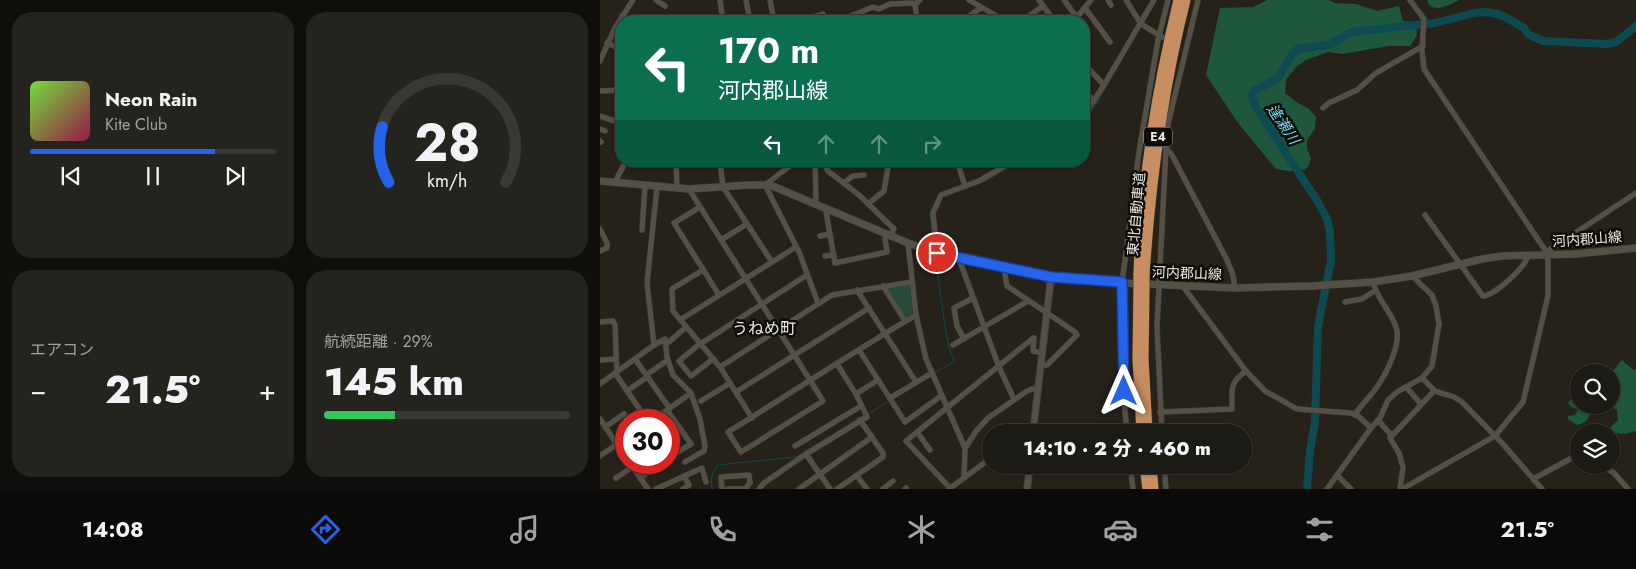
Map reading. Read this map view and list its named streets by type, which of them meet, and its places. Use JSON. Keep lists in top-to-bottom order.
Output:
{
  "streets": {
    "highway": ["E4", "東北自動車道"],
    "main road": ["河内郡山線"]
  },
  "districts": ["うねめ町"],
  "water": ["逢瀬川"],
  "page": {
    "turn": ["170 m", "河内郡山線"],
    "song": ["Neon Rain", "Kite Club"],
    "tile": [
      "エアコン",
      ["航続距離 · 29%", "145 km"]
    ],
    "heat": ["−", "21.5°", "+"],
    "limit": "30",
    "trip": "14:10 · 2 分 · 460 m",
    "tabs": ["14:08", "21.5°"],
    "gauge": ["28", "km/h"]
  }
}
